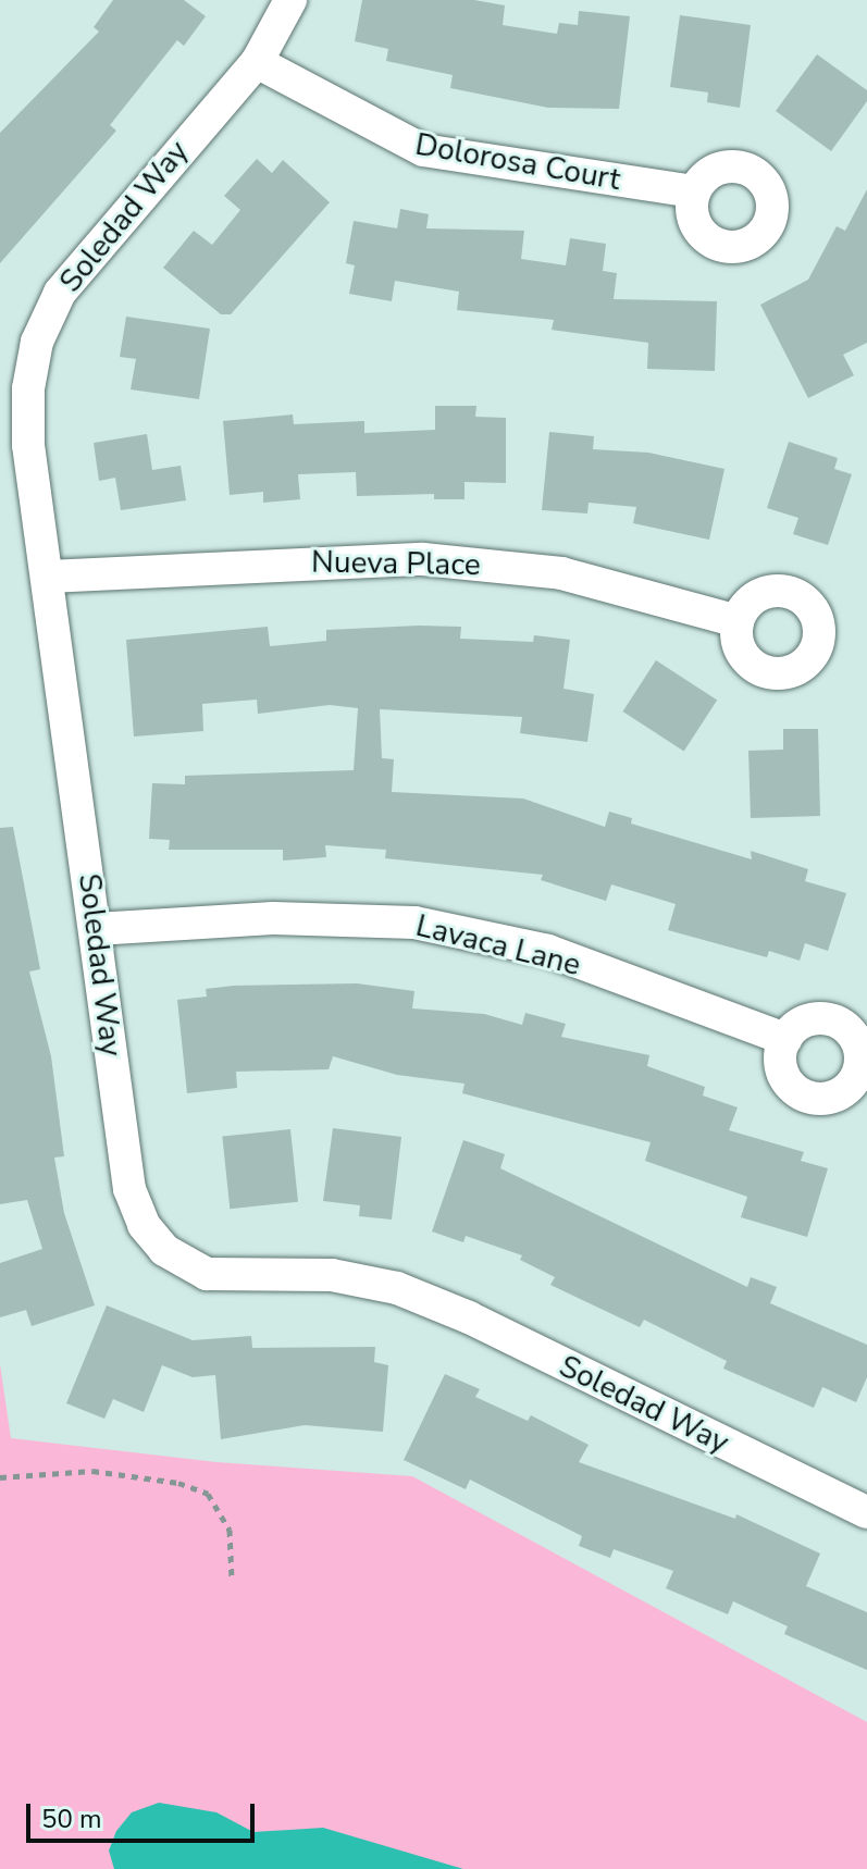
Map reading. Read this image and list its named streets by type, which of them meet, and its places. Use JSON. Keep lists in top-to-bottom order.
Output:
{
  "streets": {
    "street": [
      "Dolorosa Court",
      "Soledad Way",
      "Nueva Place",
      "Lavaca Lane"
    ]
  },
  "crossings": [
    ["Dolorosa Court", "Soledad Way"],
    ["Soledad Way", "Nueva Place"],
    ["Soledad Way", "Lavaca Lane"]
  ],
  "scale_bar": "50 m"
}
